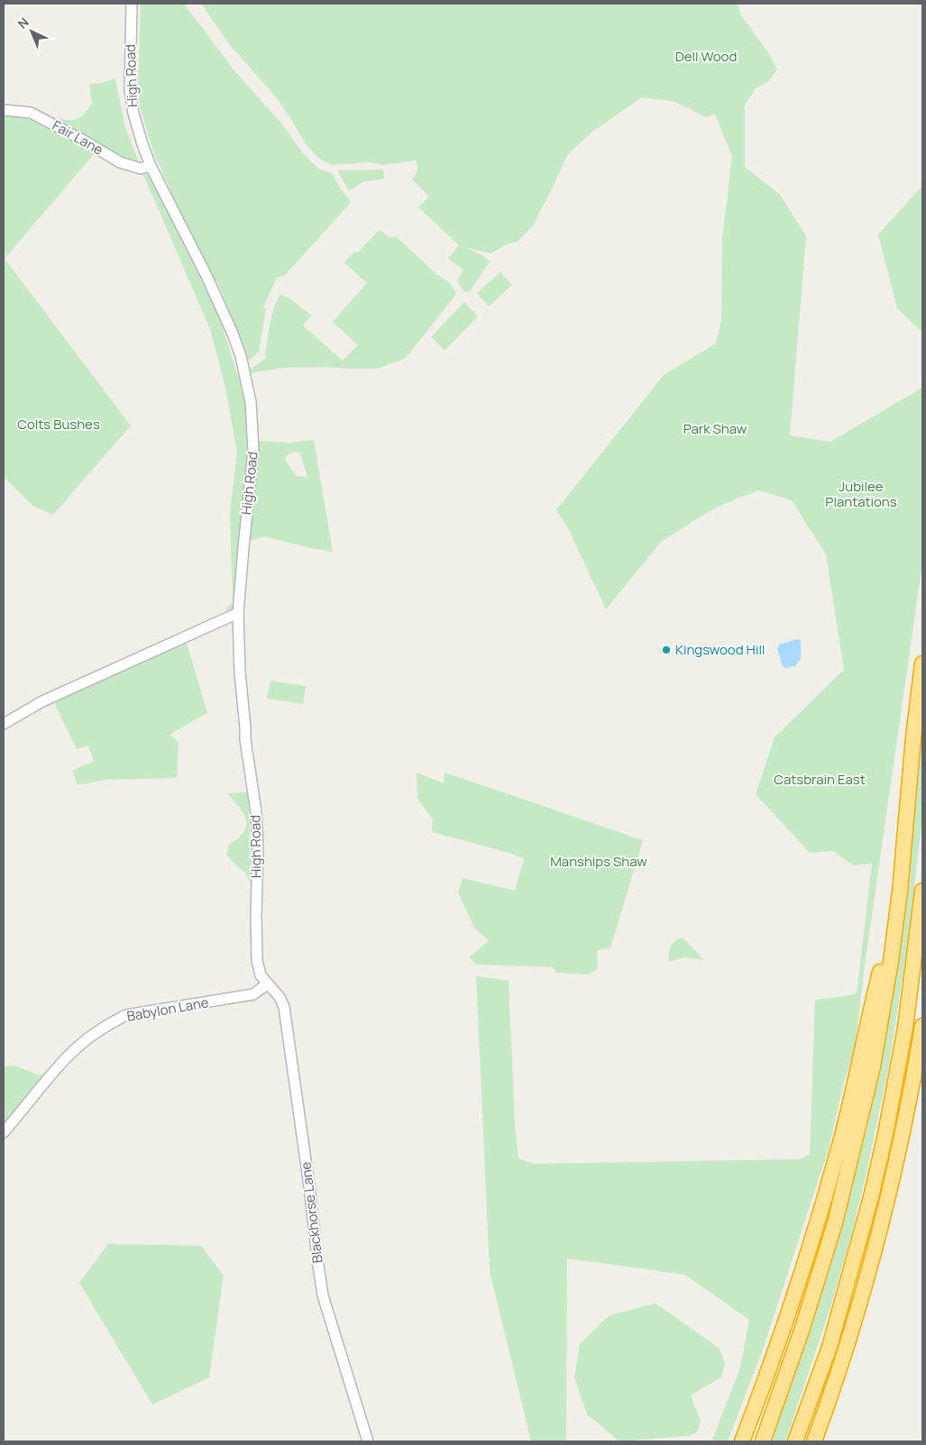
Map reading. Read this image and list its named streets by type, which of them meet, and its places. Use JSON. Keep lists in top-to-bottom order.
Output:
{
  "streets": {
    "street": [
      "High Road",
      "Fair Lane",
      "Babylon Lane",
      "Blackhorse Lane"
    ]
  },
  "crossings": [
    ["High Road", "Fair Lane"],
    ["High Road", "Babylon Lane"],
    ["High Road", "Blackhorse Lane"],
    ["Babylon Lane", "Blackhorse Lane"]
  ],
  "parks": [
    "Dell Wood",
    "Colts Bushes",
    "Park Shaw",
    "Jubilee Plantations",
    "Catsbrain East",
    "Manships Shaw"
  ],
  "places": ["Kingswood Hill"],
  "north": "top left"
}
